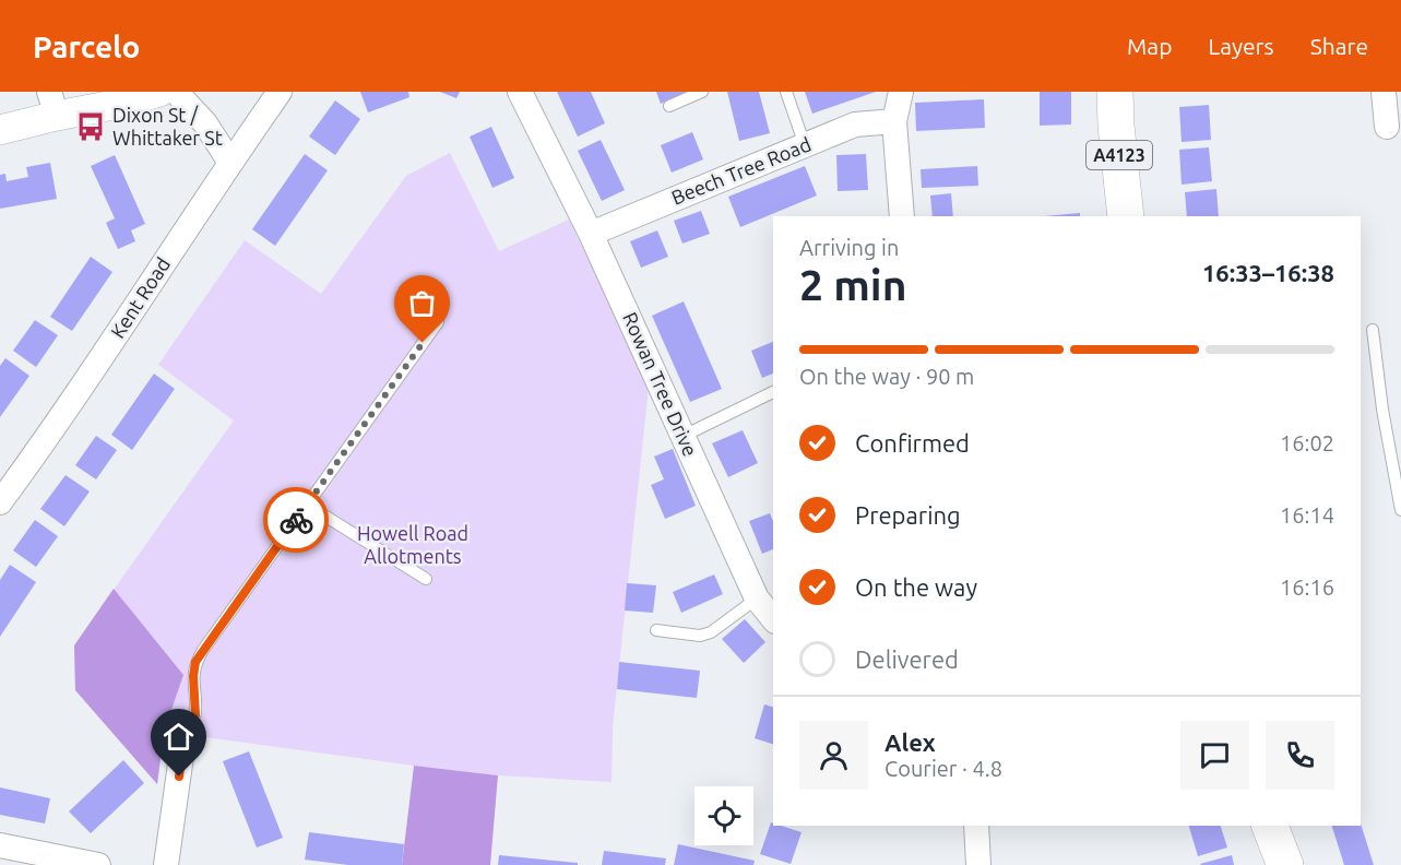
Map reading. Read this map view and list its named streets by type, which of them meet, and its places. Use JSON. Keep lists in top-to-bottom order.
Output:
{
  "streets": {
    "highway": ["A4123"],
    "street": ["Beech Tree Road", "Kent Road", "Rowan Tree Drive"]
  },
  "crossings": [
    ["Beech Tree Road", "Rowan Tree Drive"]
  ],
  "parks": ["Howell Road Allotments"],
  "places": {
    "bus stop": ["Dixon St / Whittaker St"]
  },
  "page": {
    "header": "Parcelo",
    "nav": ["Map", "Layers", "Share"],
    "heading": ["2 min", "Arriving in", "16:33–16:38"],
    "panel": ["Alex", "Courier · 4.8"],
    "bar": "On the way · 90 m",
    "list": [
      ["Confirmed", "16:02"],
      ["Preparing", "16:14"],
      ["On the way", "16:16"],
      "Delivered"
    ]
  }
}
